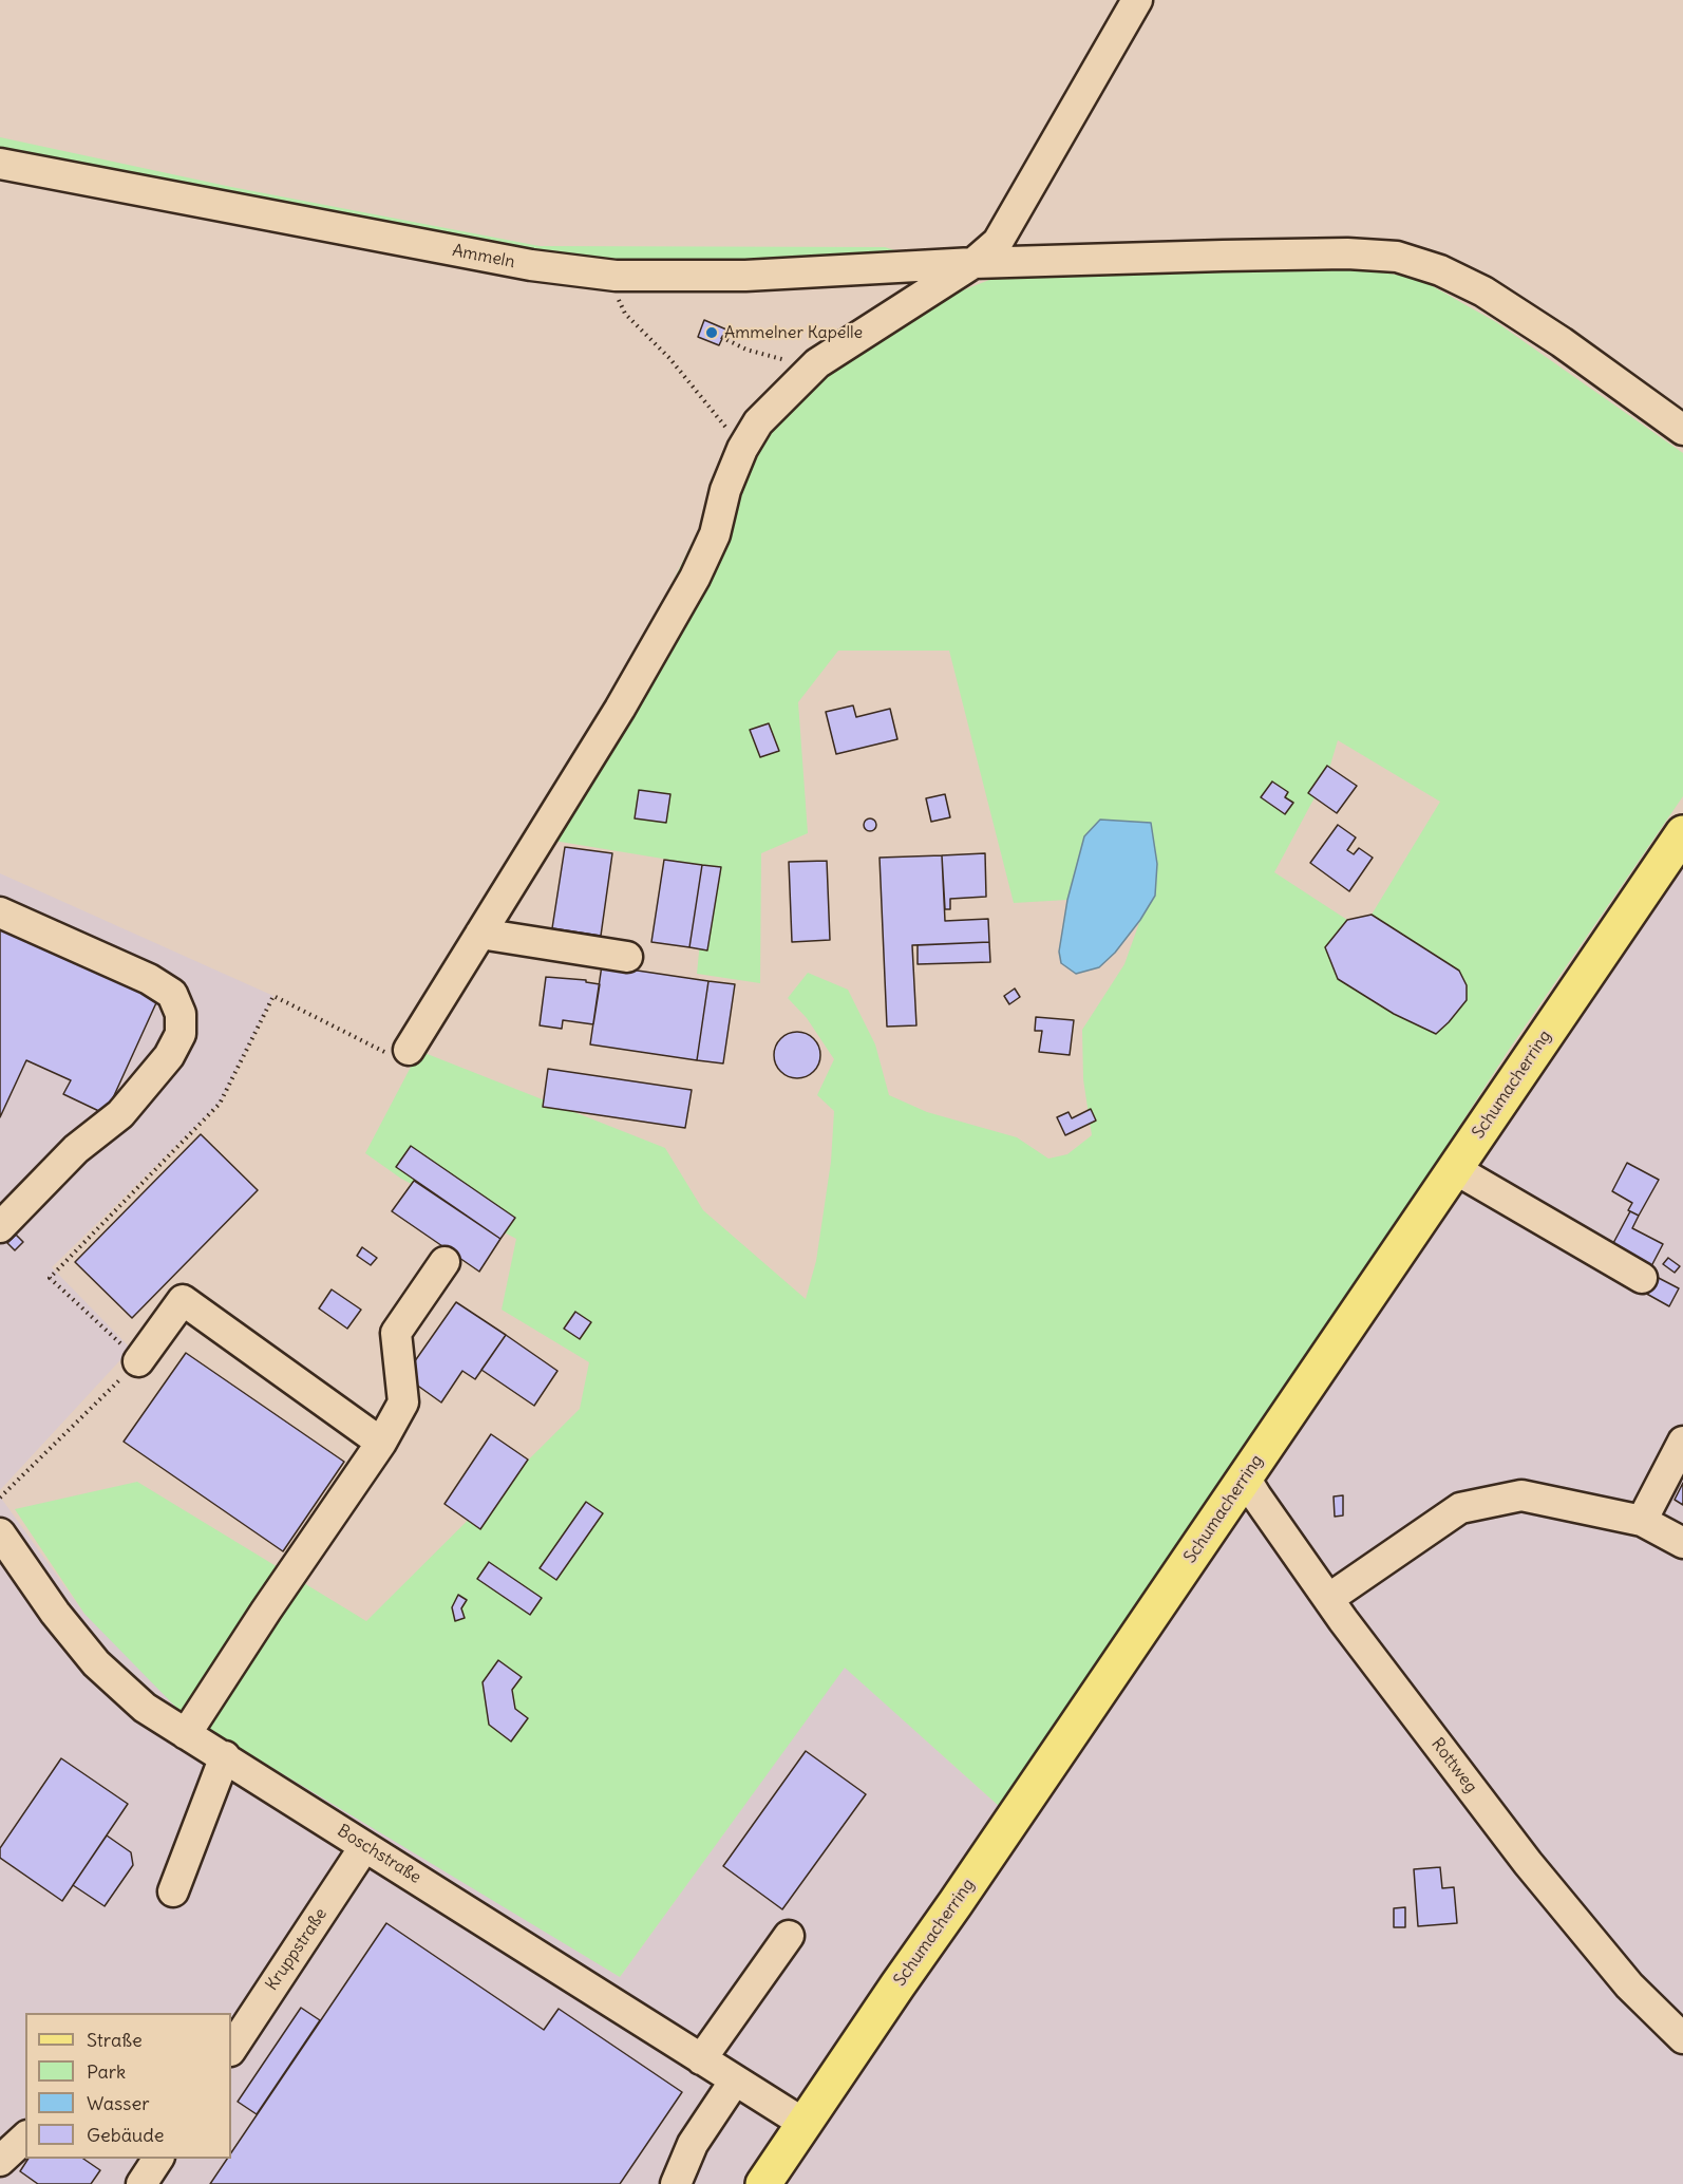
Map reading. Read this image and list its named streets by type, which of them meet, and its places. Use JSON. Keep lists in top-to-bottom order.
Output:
{
  "streets": {
    "main road": ["Schumacherring"],
    "street": [
      "Ammeln",
      "Rottweg",
      "Boschstraße",
      "Kruppstraße"
    ]
  },
  "crossings": [
    ["Schumacherring", "Rottweg"],
    ["Schumacherring", "Boschstraße"],
    ["Boschstraße", "Kruppstraße"]
  ],
  "places": ["Ammelner Kapelle"],
  "legend": [
    "Straße",
    "Park",
    "Wasser",
    "Gebäude"
  ]
}
